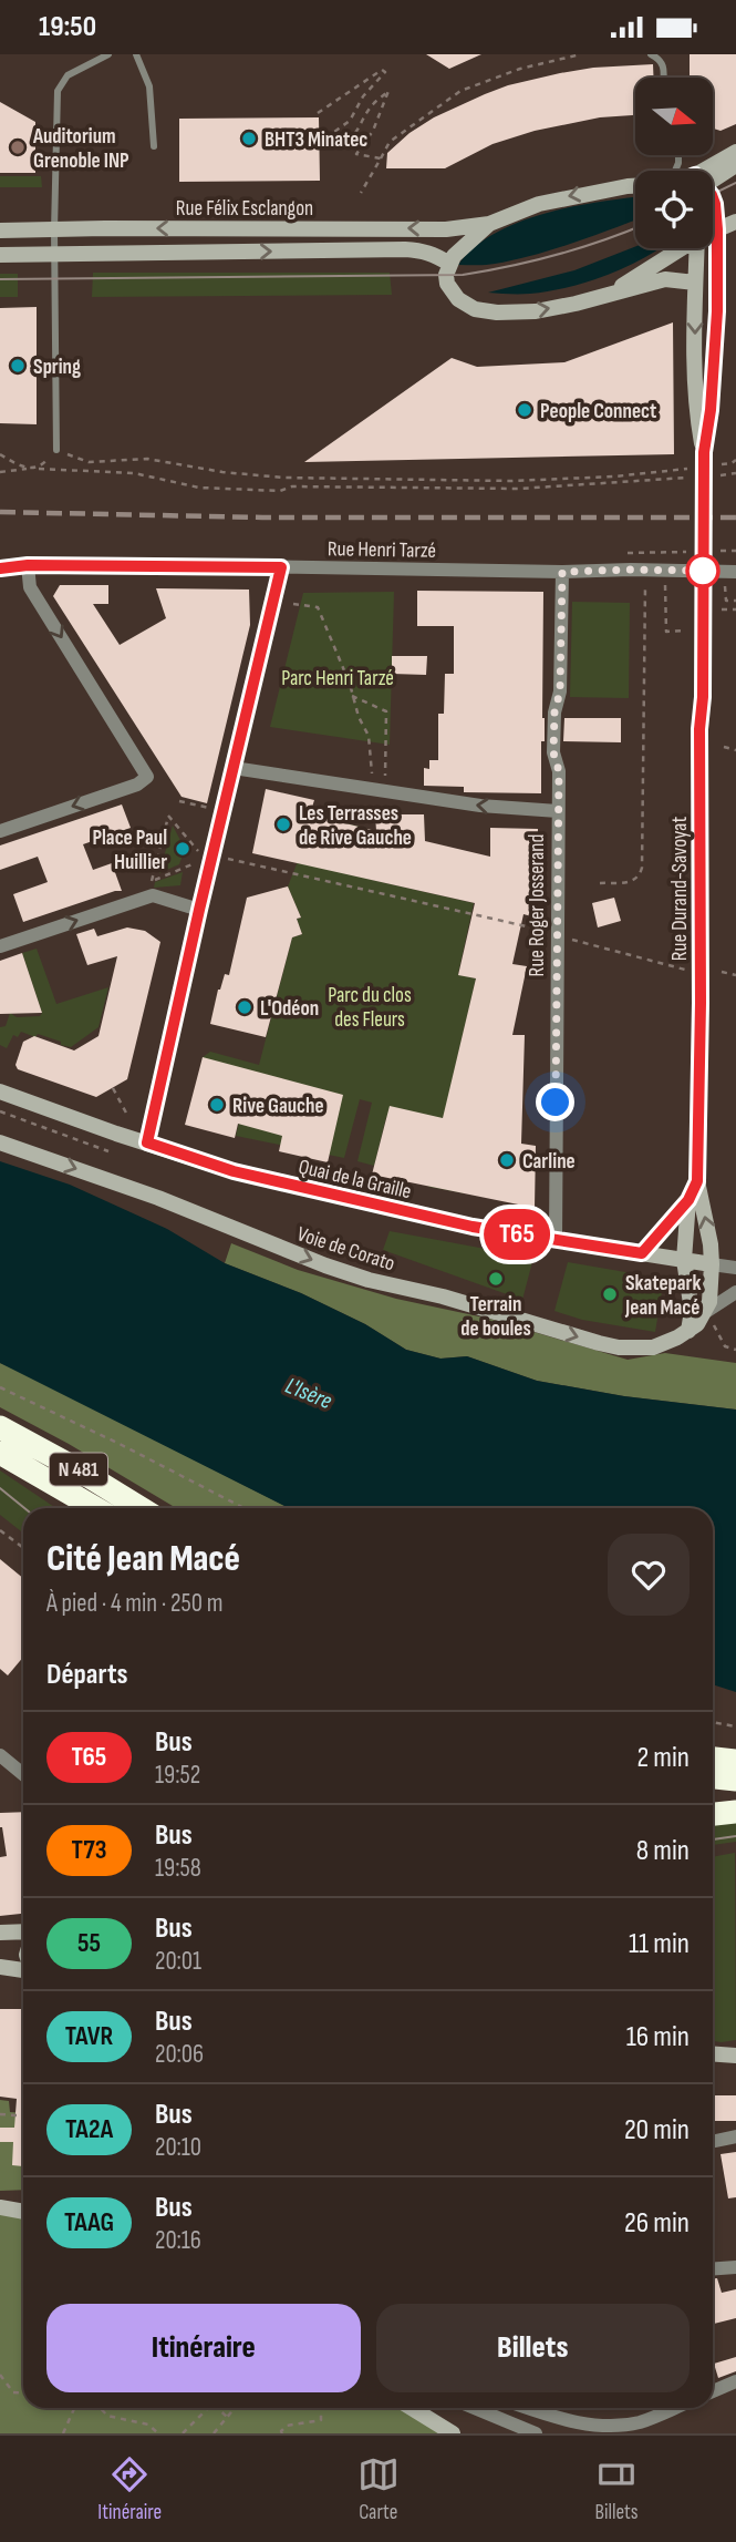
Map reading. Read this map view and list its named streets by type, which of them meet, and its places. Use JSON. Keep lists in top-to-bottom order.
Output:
{
  "streets": {
    "highway": ["N 481"],
    "street": [
      "Rue Félix Esclangon",
      "Rue Henri Tarzé",
      "Rue Durand-Savoyat",
      "Rue Roger Josserand",
      "Quai de la Graille",
      "Voie de Corato"
    ]
  },
  "crossings": [
    ["Rue Henri Tarzé", "Rue Roger Josserand"],
    ["Rue Durand-Savoyat", "Quai de la Graille"],
    ["Rue Roger Josserand", "Quai de la Graille"]
  ],
  "one_way": ["Voie de Corato"],
  "water": ["L'Isère"],
  "parks": ["Parc Henri Tarzé", "Parc du clos des Fleurs"],
  "places": [
    "BHT3 Minatec",
    "Auditorium Grenoble INP",
    "Spring",
    "People Connect",
    "Les Terrasses de Rive Gauche",
    "Place Paul Huillier",
    "L'Odéon",
    "Rive Gauche",
    "Carline",
    "Terrain de boules",
    "Skatepark Jean Macé"
  ],
  "lines": ["bus line T65"],
  "north": "right",
  "page": {
    "status": "19:50",
    "on_map": "T65",
    "heading": [
      ["Cité Jean Macé", "À pied · 4 min · 250 m"],
      "Départs"
    ],
    "list": [
      {
        "mark": "T65",
        "name": "Bus",
        "note": "19:52",
        "value": "2 min"
      },
      {
        "mark": "T73",
        "name": "Bus",
        "note": "19:58",
        "value": "8 min"
      },
      {
        "mark": "55",
        "name": "Bus",
        "note": "20:01",
        "value": "11 min"
      },
      {
        "mark": "TAVR",
        "name": "Bus",
        "note": "20:06",
        "value": "16 min"
      },
      {
        "mark": "TA2A",
        "name": "Bus",
        "note": "20:10",
        "value": "20 min"
      },
      {
        "mark": "TAAG",
        "name": "Bus",
        "note": "20:16",
        "value": "26 min"
      }
    ],
    "buttons": ["Itinéraire", "Billets"],
    "tabs": ["Itinéraire", "Carte", "Billets"]
  }
}
